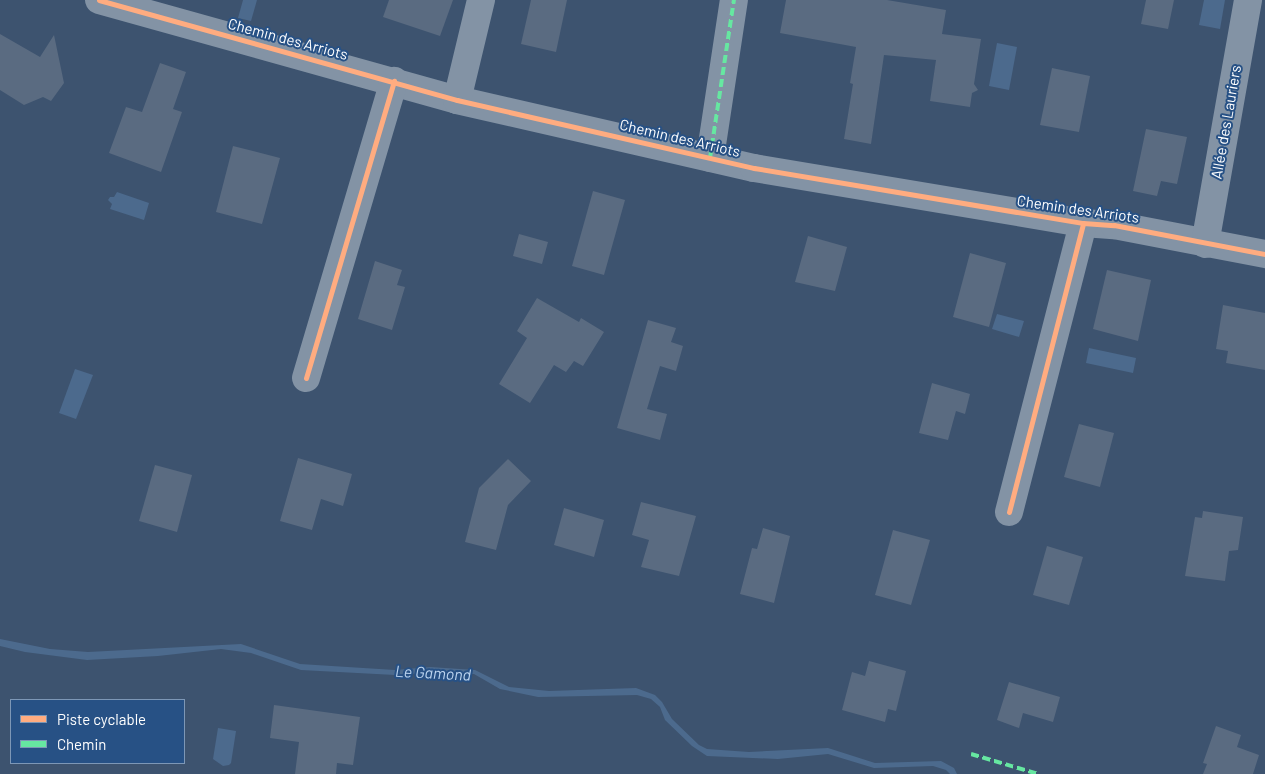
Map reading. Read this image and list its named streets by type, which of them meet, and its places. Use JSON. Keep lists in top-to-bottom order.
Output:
{
  "streets": {
    "street": ["Chemin des Arriots", "Allée des Lauriers"]
  },
  "crossings": [
    ["Chemin des Arriots", "Allée des Lauriers"]
  ],
  "water": ["Le Gamond"],
  "legend": ["Piste cyclable", "Chemin"]
}
